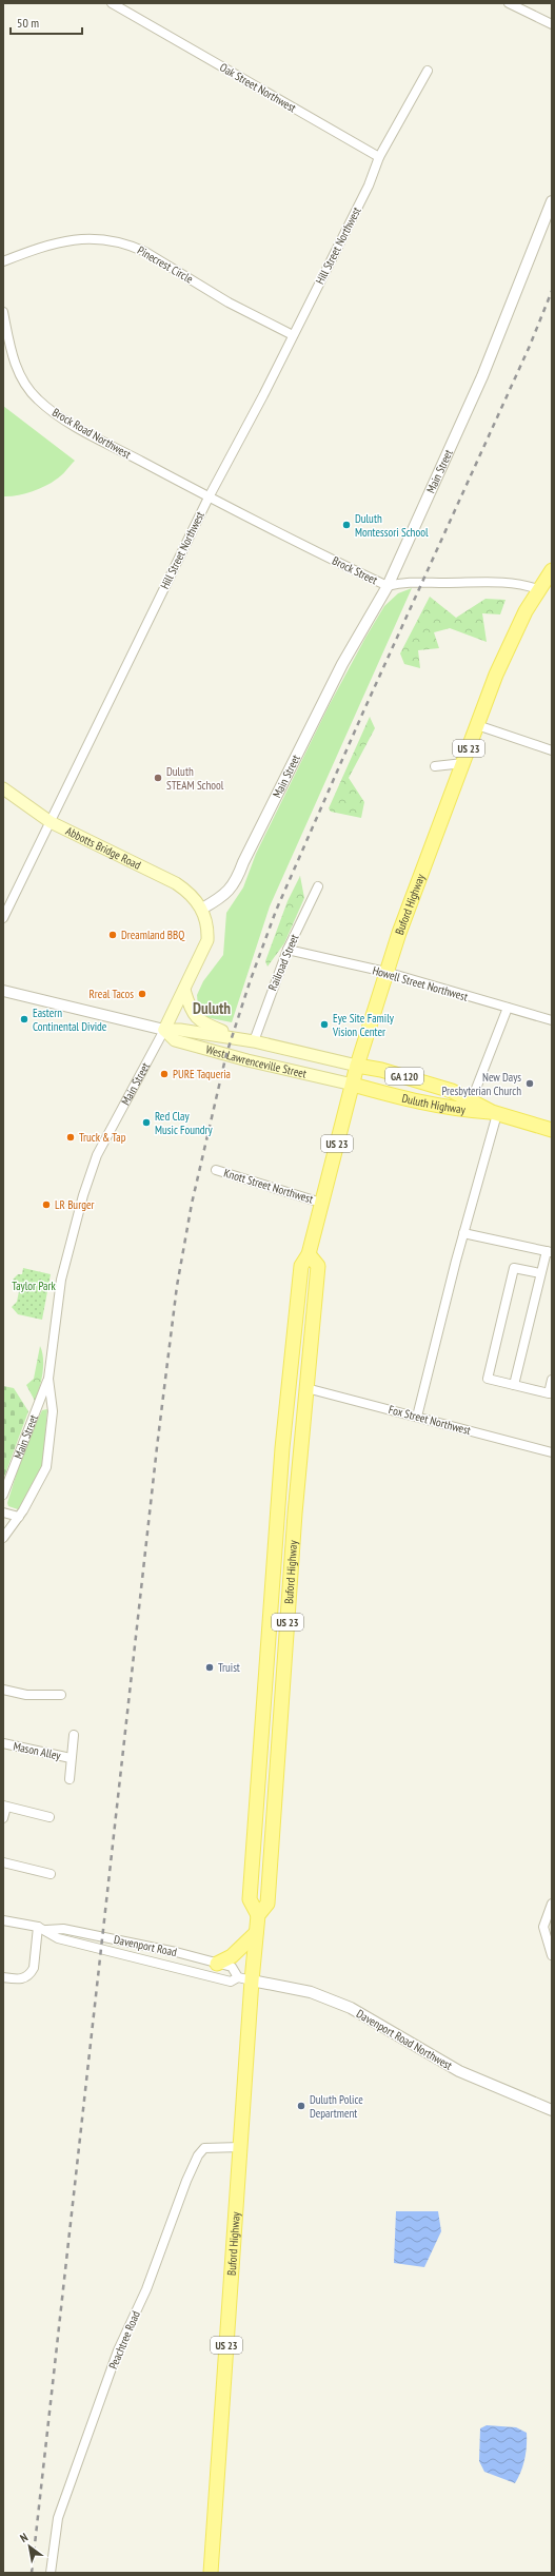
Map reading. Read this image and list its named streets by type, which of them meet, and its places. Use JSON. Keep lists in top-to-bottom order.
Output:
{
  "streets": {
    "main road": [
      "Main Street",
      "US 23",
      "Abbotts Bridge Road",
      "Buford Highway",
      "West Lawrenceville Street",
      "GA 120",
      "Duluth Highway"
    ],
    "street": [
      "Oak Street Northwest",
      "Hill Street Northwest",
      "Pinecrest Circle",
      "Brock Road Northwest",
      "Brock Street",
      "Railroad Street",
      "Howell Street Northwest",
      "Knott Street Northwest",
      "Fox Street Northwest",
      "Mason Alley",
      "Davenport Road",
      "Davenport Road Northwest",
      "Peachtree Road"
    ]
  },
  "crossings": [
    ["Oak Street Northwest", "Hill Street Northwest"],
    ["Hill Street Northwest", "Pinecrest Circle"],
    ["Hill Street Northwest", "Brock Road Northwest"],
    ["Hill Street Northwest", "Brock Street"],
    ["Hill Street Northwest", "Abbotts Bridge Road"],
    ["Brock Road Northwest", "Brock Street"],
    ["Main Street", "Brock Street"],
    ["Main Street", "Abbotts Bridge Road"],
    ["Main Street", "West Lawrenceville Street"],
    ["Brock Street", "Buford Highway"],
    ["Buford Highway", "Howell Street Northwest"],
    ["Buford Highway", "West Lawrenceville Street"],
    ["Buford Highway", "Duluth Highway"],
    ["Buford Highway", "Knott Street Northwest"],
    ["Buford Highway", "Fox Street Northwest"],
    ["Buford Highway", "Davenport Road"],
    ["Buford Highway", "Davenport Road Northwest"],
    ["Buford Highway", "Peachtree Road"],
    ["Railroad Street", "Howell Street Northwest"],
    ["Railroad Street", "West Lawrenceville Street"],
    ["West Lawrenceville Street", "Duluth Highway"],
    ["Davenport Road", "Davenport Road Northwest"]
  ],
  "districts": ["Duluth"],
  "parks": ["Taylor Park"],
  "places": [
    "Duluth Montessori School",
    "Duluth STEAM School",
    "Dreamland BBQ",
    "Rreal Tacos",
    "Eastern Continental Divide",
    "Eye Site Family Vision Center",
    "PURE Taqueria",
    "New Days Presbyterian Church",
    "Red Clay Music Foundry",
    "Truck & Tap",
    "LR Burger",
    "Truist",
    "Duluth Police Department"
  ],
  "scale_bar": "50 m",
  "north": "top left"
}
